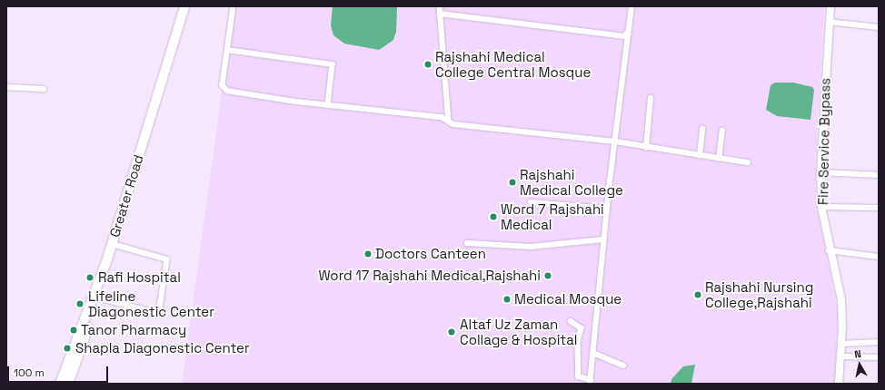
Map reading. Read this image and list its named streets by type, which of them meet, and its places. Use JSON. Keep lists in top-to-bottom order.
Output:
{
  "streets": {
    "highway": ["Greater Road"],
    "main road": ["Fire Service Bypass"]
  },
  "places": [
    "Rajshahi Medical College Central Mosque",
    "Rajshahi Medical College",
    "Word 7 Rajshahi Medical",
    "Doctors Canteen",
    "Word 17 Rajshahi Medical,Rajshahi",
    "Rafi Hospital",
    "Rajshahi Nursing College,Rajshahi",
    "Medical Mosque",
    "Lifeline Diagonestic Center",
    "Tanor Pharmacy",
    "Altaf Uz Zaman Collage & Hospital",
    "Shapla Diagonestic Center"
  ],
  "scale_bar": "100 m",
  "north": "top"
}
